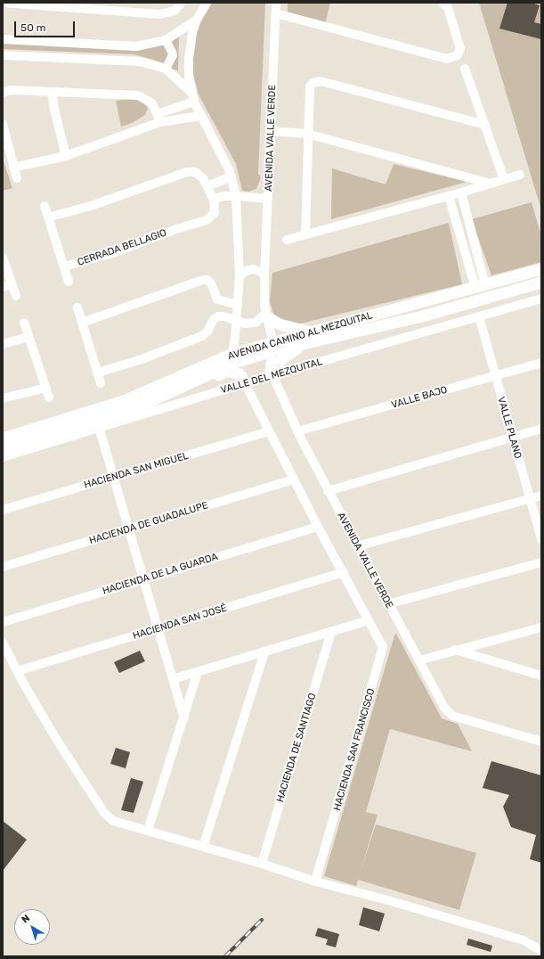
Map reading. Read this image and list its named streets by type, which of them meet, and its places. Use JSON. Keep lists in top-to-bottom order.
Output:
{
  "streets": {
    "main road": ["AVENIDA CAMINO AL MEZQUITAL"],
    "street": [
      "AVENIDA VALLE VERDE",
      "CERRADA BELLAGIO",
      "VALLE DEL MEZQUITAL",
      "VALLE BAJO",
      "VALLE PLANO",
      "HACIENDA SAN MIGUEL",
      "HACIENDA DE GUADALUPE",
      "HACIENDA DE LA GUARDA",
      "HACIENDA SAN JOSÉ",
      "HACIENDA DE SANTIAGO",
      "HACIENDA SAN FRANCISCO"
    ]
  },
  "crossings": [
    ["AVENIDA VALLE VERDE", "AVENIDA CAMINO AL MEZQUITAL"],
    ["AVENIDA VALLE VERDE", "VALLE DEL MEZQUITAL"],
    ["AVENIDA VALLE VERDE", "VALLE BAJO"],
    ["VALLE DEL MEZQUITAL", "VALLE PLANO"],
    ["VALLE BAJO", "VALLE PLANO"]
  ],
  "scale_bar": "50 m",
  "north": "top left"
}
